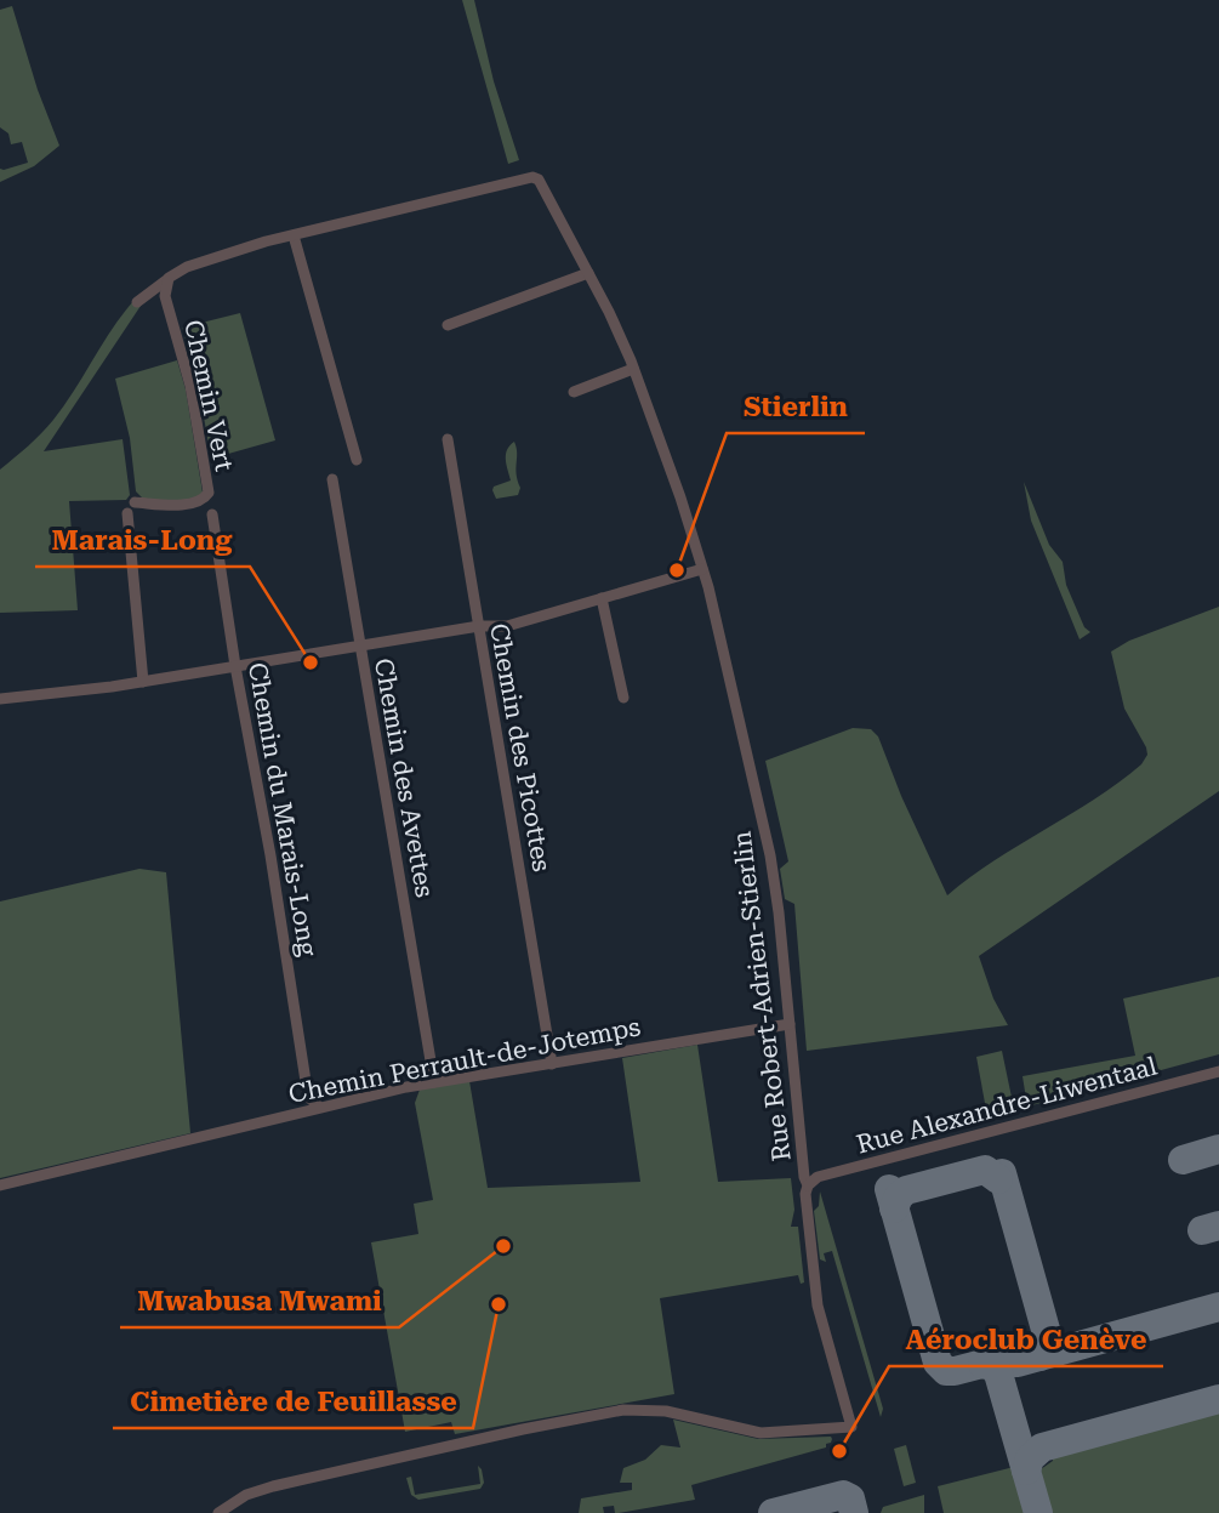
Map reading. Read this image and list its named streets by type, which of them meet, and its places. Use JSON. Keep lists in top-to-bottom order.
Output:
{
  "streets": {
    "street": [
      "Chemin Vert",
      "Chemin des Picottes",
      "Chemin des Avettes",
      "Chemin du Marais-Long",
      "Rue Robert-Adrien-Stierlin",
      "Chemin Perrault-de-Jotemps",
      "Rue Alexandre-Liwentaal"
    ]
  },
  "crossings": [
    ["Chemin des Picottes", "Chemin Perrault-de-Jotemps"],
    ["Chemin des Avettes", "Chemin Perrault-de-Jotemps"],
    ["Chemin du Marais-Long", "Chemin Perrault-de-Jotemps"],
    ["Rue Robert-Adrien-Stierlin", "Chemin Perrault-de-Jotemps"],
    ["Rue Robert-Adrien-Stierlin", "Rue Alexandre-Liwentaal"]
  ],
  "places": [
    "Stierlin",
    "Marais-Long",
    "Mwabusa Mwami",
    "Cimetière de Feuillasse",
    "Aéroclub Genève"
  ]
}
